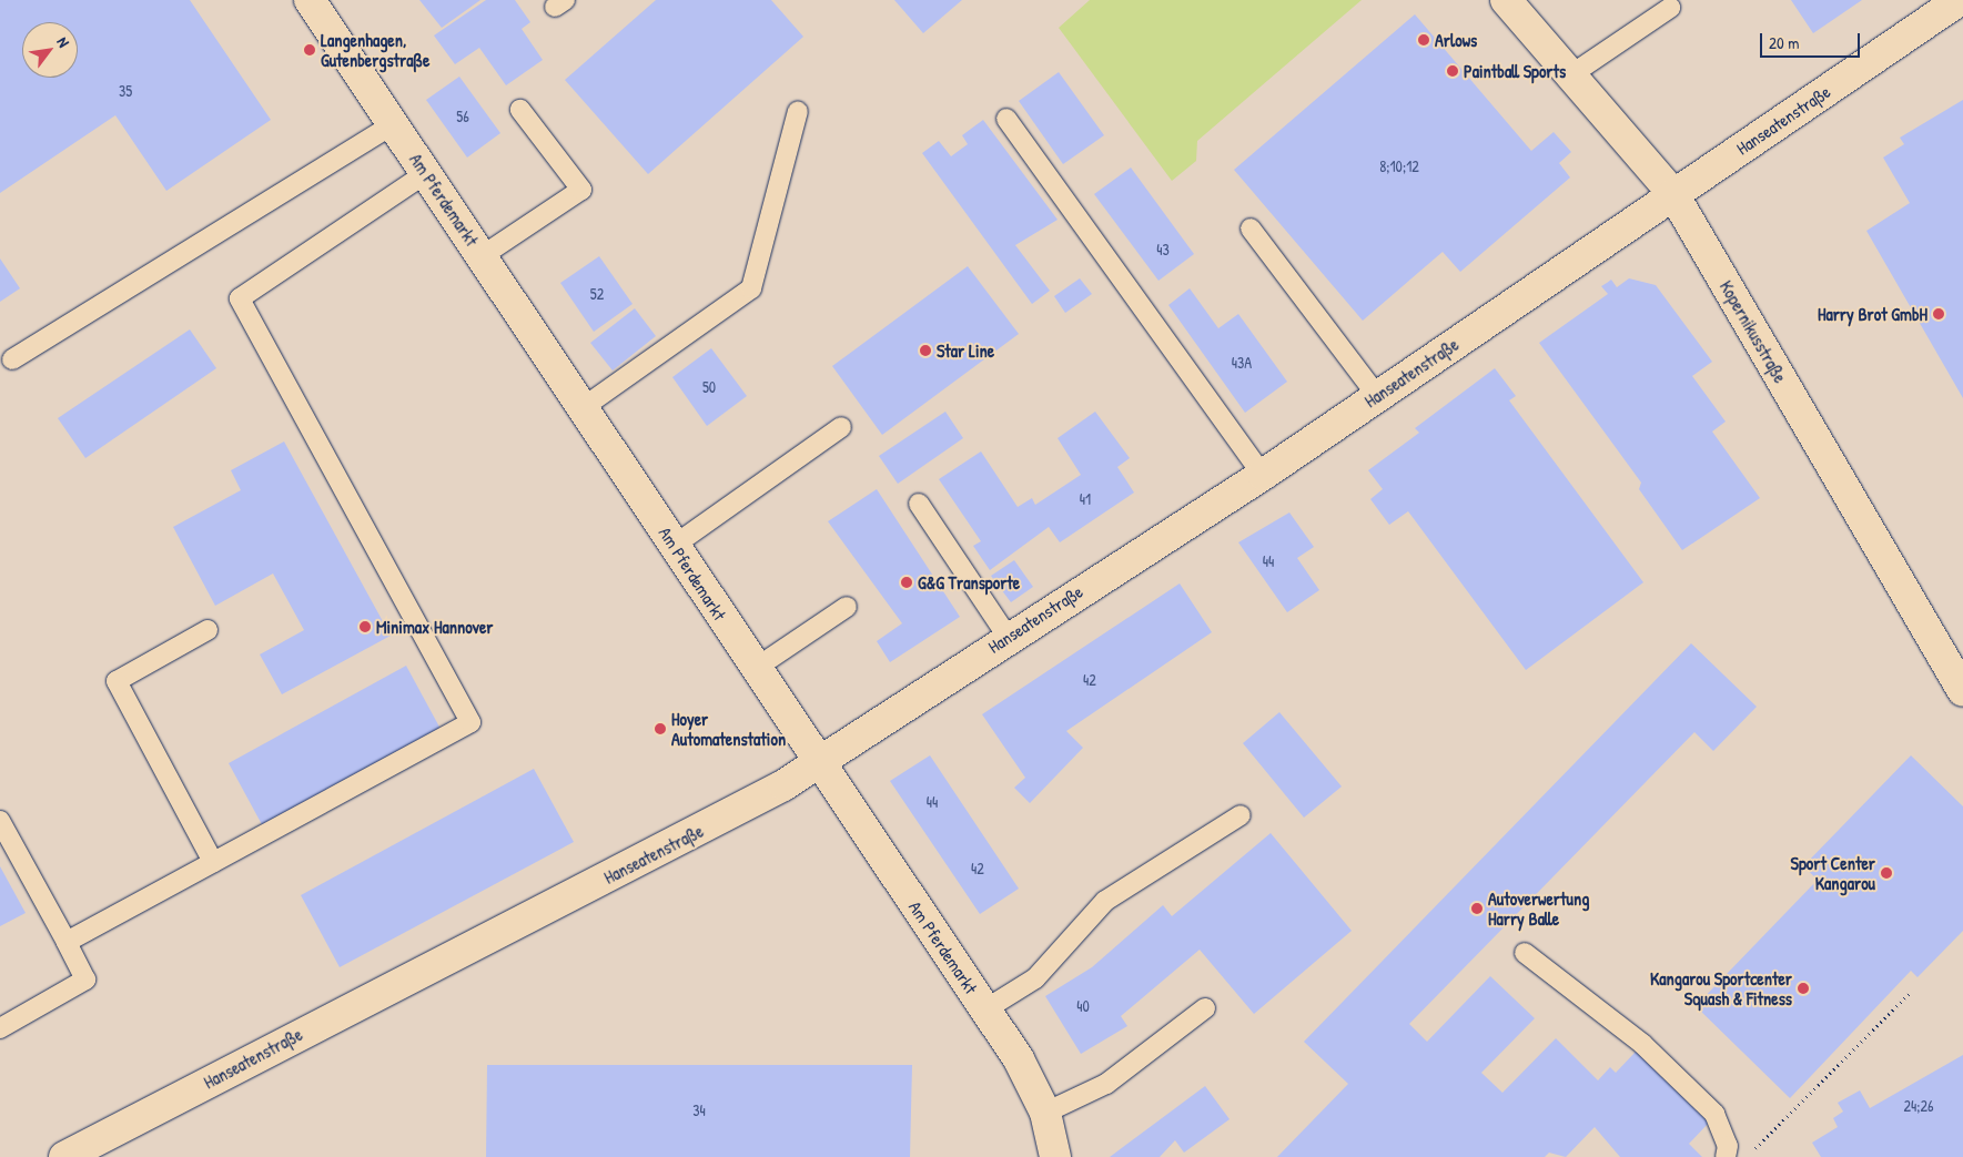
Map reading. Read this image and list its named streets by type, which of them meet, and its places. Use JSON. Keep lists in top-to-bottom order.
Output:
{
  "streets": {
    "street": ["Hanseatenstraße", "Am Pferdemarkt", "Kopernikusstraße"]
  },
  "crossings": [
    ["Hanseatenstraße", "Am Pferdemarkt"],
    ["Hanseatenstraße", "Kopernikusstraße"]
  ],
  "places": [
    "Arlows",
    "Langenhagen, Gutenbergstraße",
    "Paintball Sports",
    "Harry Brot GmbH",
    "Star Line",
    "G&G Transporte",
    "Minimax Hannover",
    "Hoyer Automatenstation",
    "Sport Center Kangarou",
    "Autoverwertung Harry Balle",
    "Kangarou Sportcenter Squash & Fitness"
  ],
  "house_numbers": [
    "35",
    "56",
    "8;10;12",
    "43",
    "52",
    "43A",
    "50",
    "41",
    "44",
    "42",
    "44",
    "42",
    "40",
    "24;26",
    "34"
  ],
  "scale_bar": "20 m",
  "north": "top right"
}
